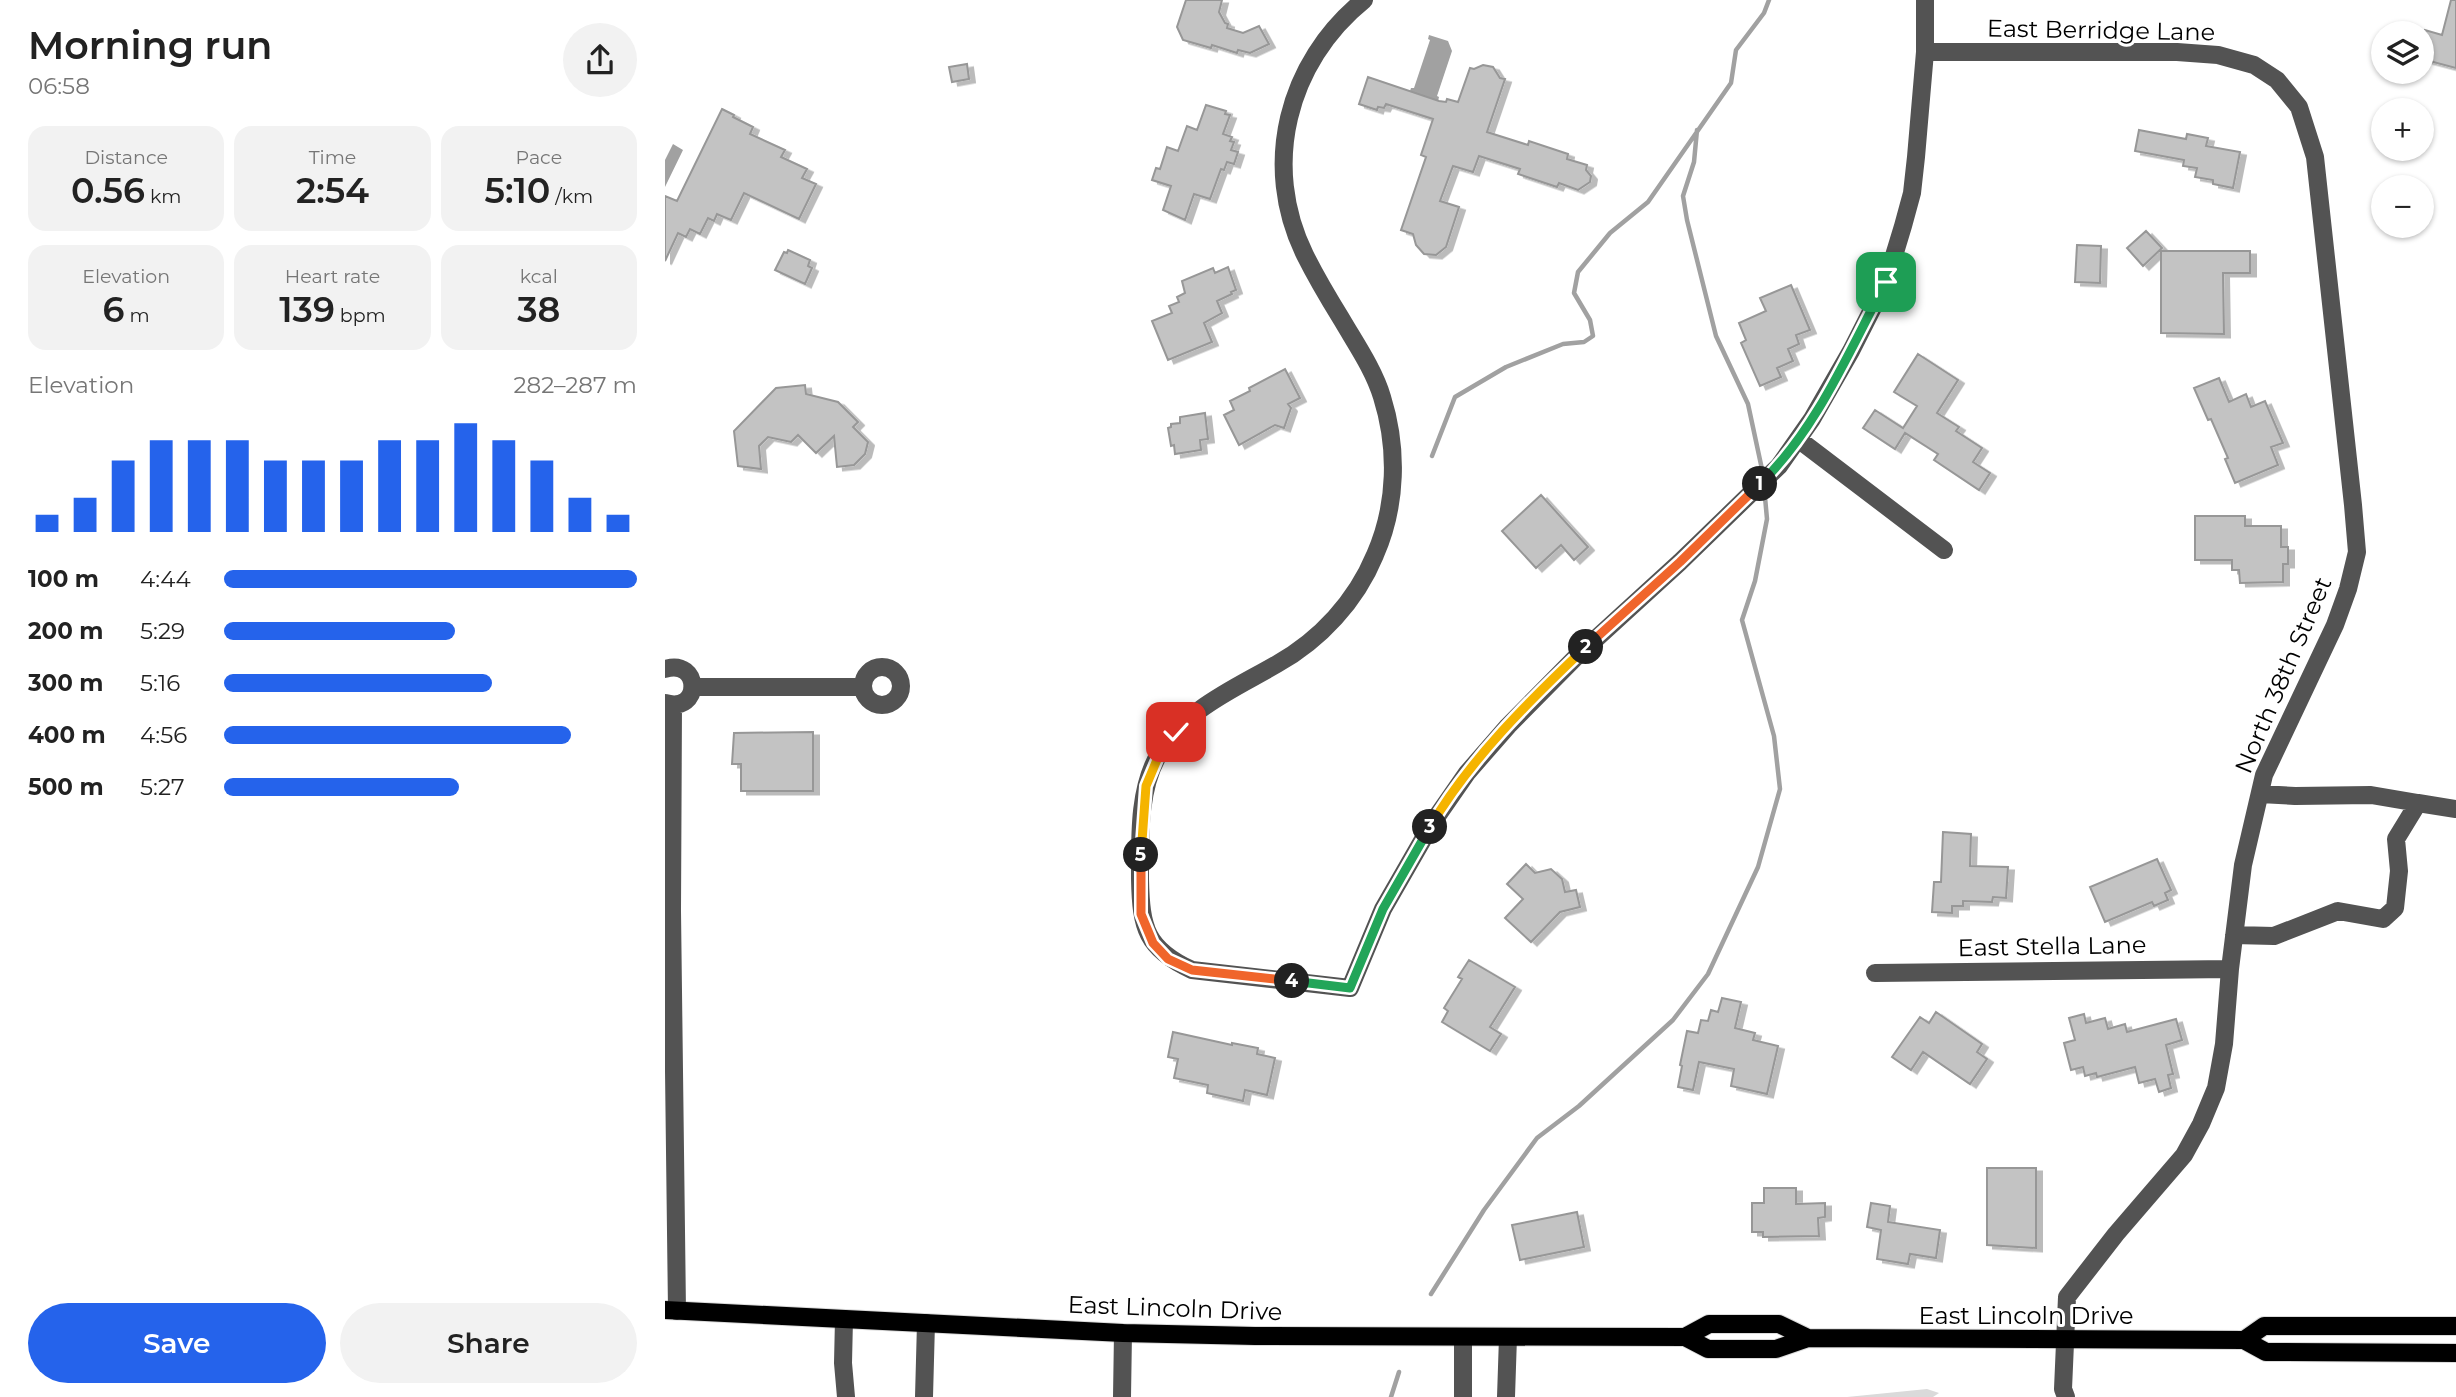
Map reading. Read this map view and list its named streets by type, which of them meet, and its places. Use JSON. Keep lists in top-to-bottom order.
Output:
{
  "streets": {
    "main road": ["East Lincoln Drive"],
    "street": ["East Berridge Lane", "North 38th Street", "East Stella Lane"]
  },
  "crossings": [
    ["East Berridge Lane", "North 38th Street"],
    ["North 38th Street", "East Stella Lane"],
    ["North 38th Street", "East Lincoln Drive"]
  ],
  "page": {
    "heading": ["Morning run", "06:58"],
    "map_buttons": ["+", "−"],
    "stats": [
      ["Distance", "0.56 km"],
      ["Time", "2:54"],
      ["Pace", "5:10 /km"],
      ["Elevation", "6 m"],
      ["Heart rate", "139 bpm"],
      ["kcal", "38"]
    ],
    "chart": ["Elevation", "282–287 m"],
    "pins": [
      "1",
      "2",
      "3",
      "5",
      "4"
    ],
    "list": [
      {
        "name": "100 m",
        "note": "4:44"
      },
      {
        "name": "200 m",
        "note": "5:29"
      },
      {
        "name": "300 m",
        "note": "5:16"
      },
      {
        "name": "400 m",
        "note": "4:56"
      },
      {
        "name": "500 m",
        "note": "5:27"
      }
    ],
    "buttons": ["Save", "Share"]
  }
}
